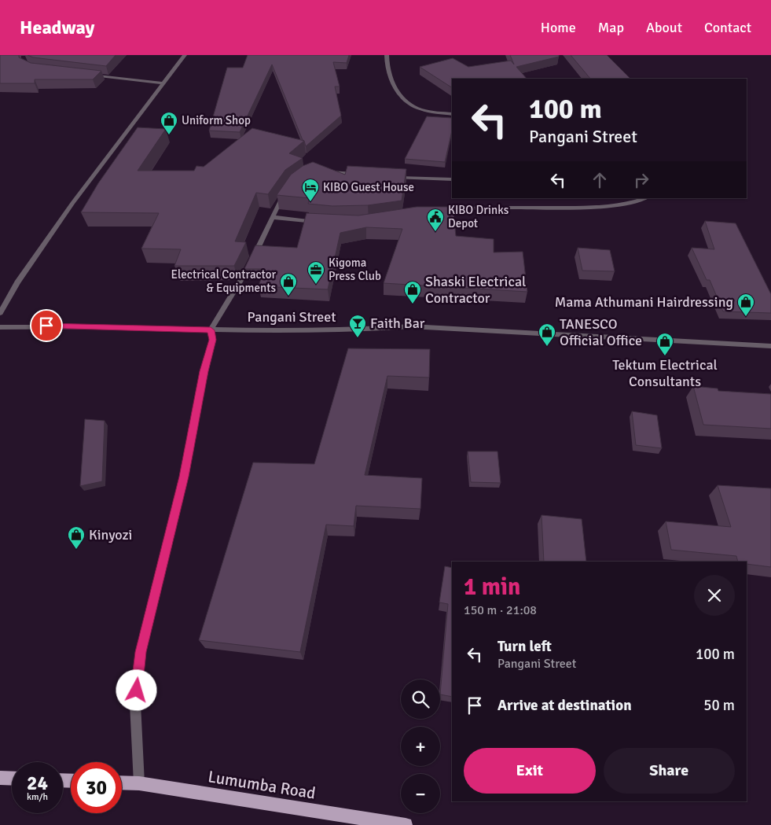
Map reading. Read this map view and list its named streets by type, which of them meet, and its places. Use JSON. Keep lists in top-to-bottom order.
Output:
{
  "streets": {
    "main road": ["Lumumba Road"],
    "street": ["Pangani Street"]
  },
  "places": {
    "shop": [
      "Uniform Shop",
      "Electrical Contractor & Equipments",
      "Shaski Electrical Contractor",
      "Mama Athumani Hairdressing",
      "TANESCO Official Office",
      "Tektum Electrical Consultants",
      "Kinyozi"
    ],
    "hotel": ["KIBO Guest House"],
    "public building": ["KIBO Drinks Depot"],
    "office": ["Kigoma Press Club"],
    "bar": ["Faith Bar"]
  },
  "page": {
    "header": "Headway",
    "nav": [
      "Home",
      "Map",
      "About",
      "Contact"
    ],
    "turn": ["100 m", "Pangani Street"],
    "heading": ["1 min", "150 m · 21:08"],
    "list": [
      {
        "name": "Turn left",
        "note": "Pangani Street",
        "value": "100 m"
      },
      {
        "name": "Arrive at destination",
        "value": "50 m"
      }
    ],
    "map_buttons": ["+", "−"],
    "buttons": ["Exit", "Share"],
    "speed": "24 km/h",
    "limit": "30"
  }
}
